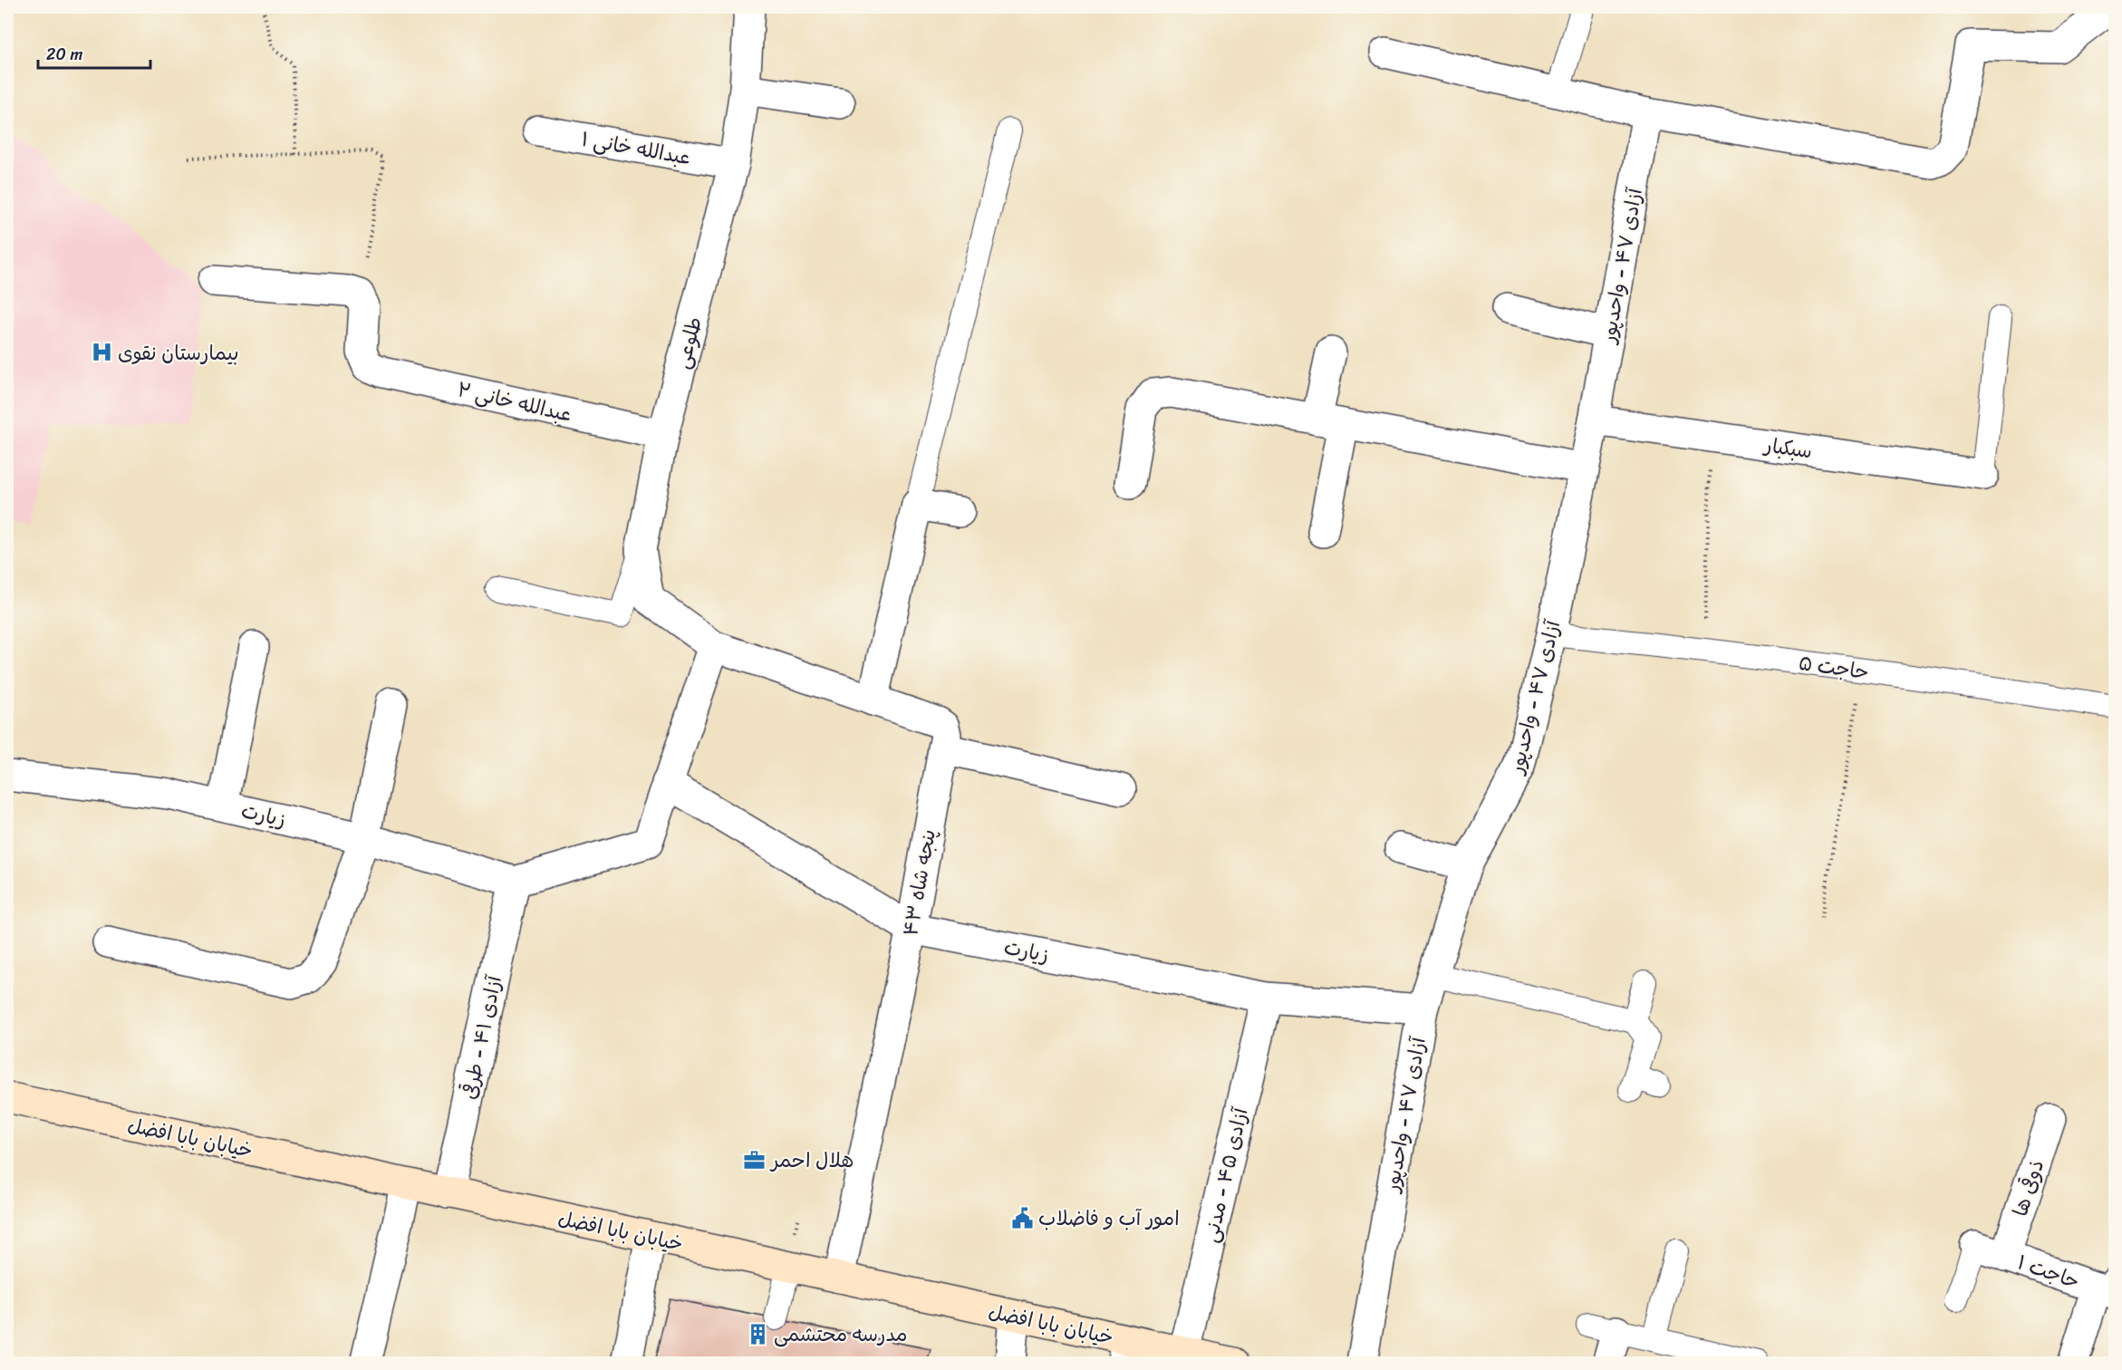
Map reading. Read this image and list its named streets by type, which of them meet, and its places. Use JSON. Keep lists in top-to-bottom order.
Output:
{
  "streets": {
    "main road": ["خیابان بابا افضل"],
    "street": [
      "عبدالله خانی ۱",
      "آزادی ۴۷ - واحدپور",
      "طلوعی",
      "عبدالله خانی ۲",
      "سبکبار",
      "زیارت",
      "پنجه شاه ۴۳",
      "آزادی ۴۱ - طرقی",
      "آزادی ۴۵ - مدنی",
      "ذوقی ها",
      "حاجت ۱"
    ],
    "lane": ["حاجت ۵"]
  },
  "crossings": [
    ["عبدالله خانی ۱", "طلوعی"],
    ["آزادی ۴۷ - واحدپور", "سبکبار"],
    ["آزادی ۴۷ - واحدپور", "حاجت ۵"],
    ["آزادی ۴۷ - واحدپور", "زیارت"],
    ["طلوعی", "عبدالله خانی ۲"],
    ["طلوعی", "پنجه شاه ۴۳"],
    ["زیارت", "پنجه شاه ۴۳"],
    ["زیارت", "آزادی ۴۱ - طرقی"],
    ["زیارت", "آزادی ۴۵ - مدنی"],
    ["پنجه شاه ۴۳", "خیابان بابا افضل"],
    ["آزادی ۴۱ - طرقی", "خیابان بابا افضل"],
    ["خیابان بابا افضل", "آزادی ۴۵ - مدنی"],
    ["ذوقی ها", "حاجت ۱"]
  ],
  "places": {
    "hospital": ["بیمارستان نقوی"],
    "office": ["هلال احمر"],
    "public building": ["امور آب و فاضلاب"],
    "building": ["مدرسه محتشمی"]
  },
  "scale_bar": "20 m"
}
